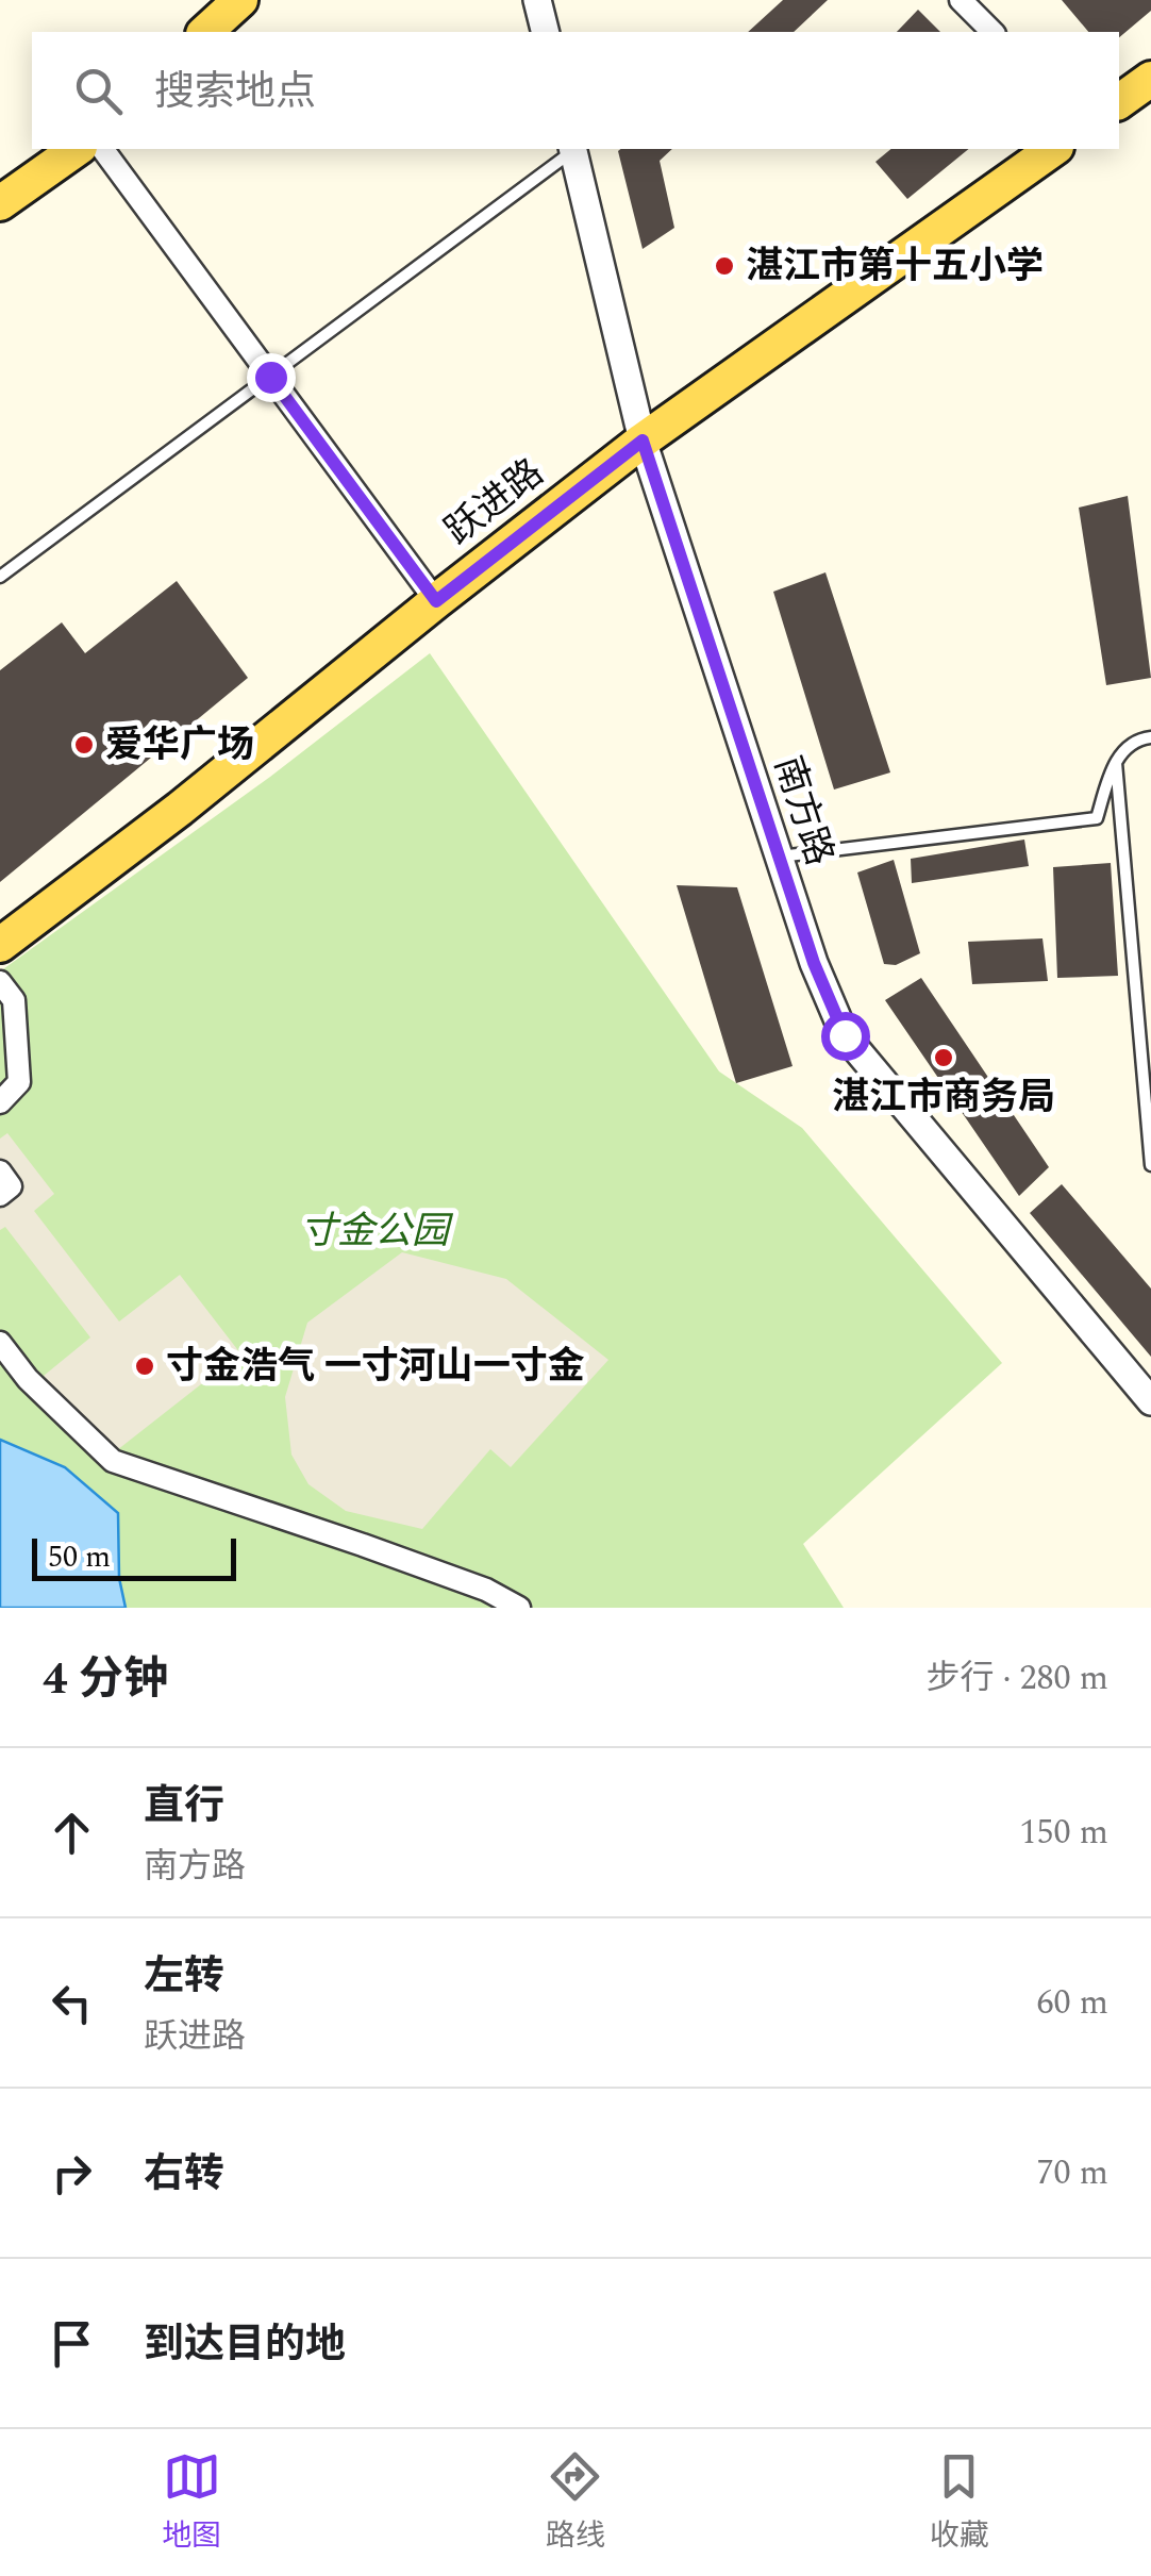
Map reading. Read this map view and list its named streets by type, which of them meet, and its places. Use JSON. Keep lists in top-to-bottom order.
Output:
{
  "streets": {
    "main road": ["跃进路"],
    "street": ["南方路"]
  },
  "crossings": [
    ["跃进路", "南方路"]
  ],
  "parks": ["寸金公园"],
  "places": [
    "湛江市第十五小学",
    "爱华广场",
    "湛江市商务局",
    "寸金浩气 一寸河山一寸金"
  ],
  "scale_bar": "50 m",
  "page": {
    "search": "搜索地点",
    "scale": "50 m",
    "heading": ["4 分钟", "步行 · 280 m"],
    "list": [
      ["直行", "南方路", "150 m"],
      ["左转", "跃进路", "60 m"],
      ["右转", "70 m"],
      "到达目的地"
    ],
    "nav": ["地图", "路线", "收藏"]
  }
}
